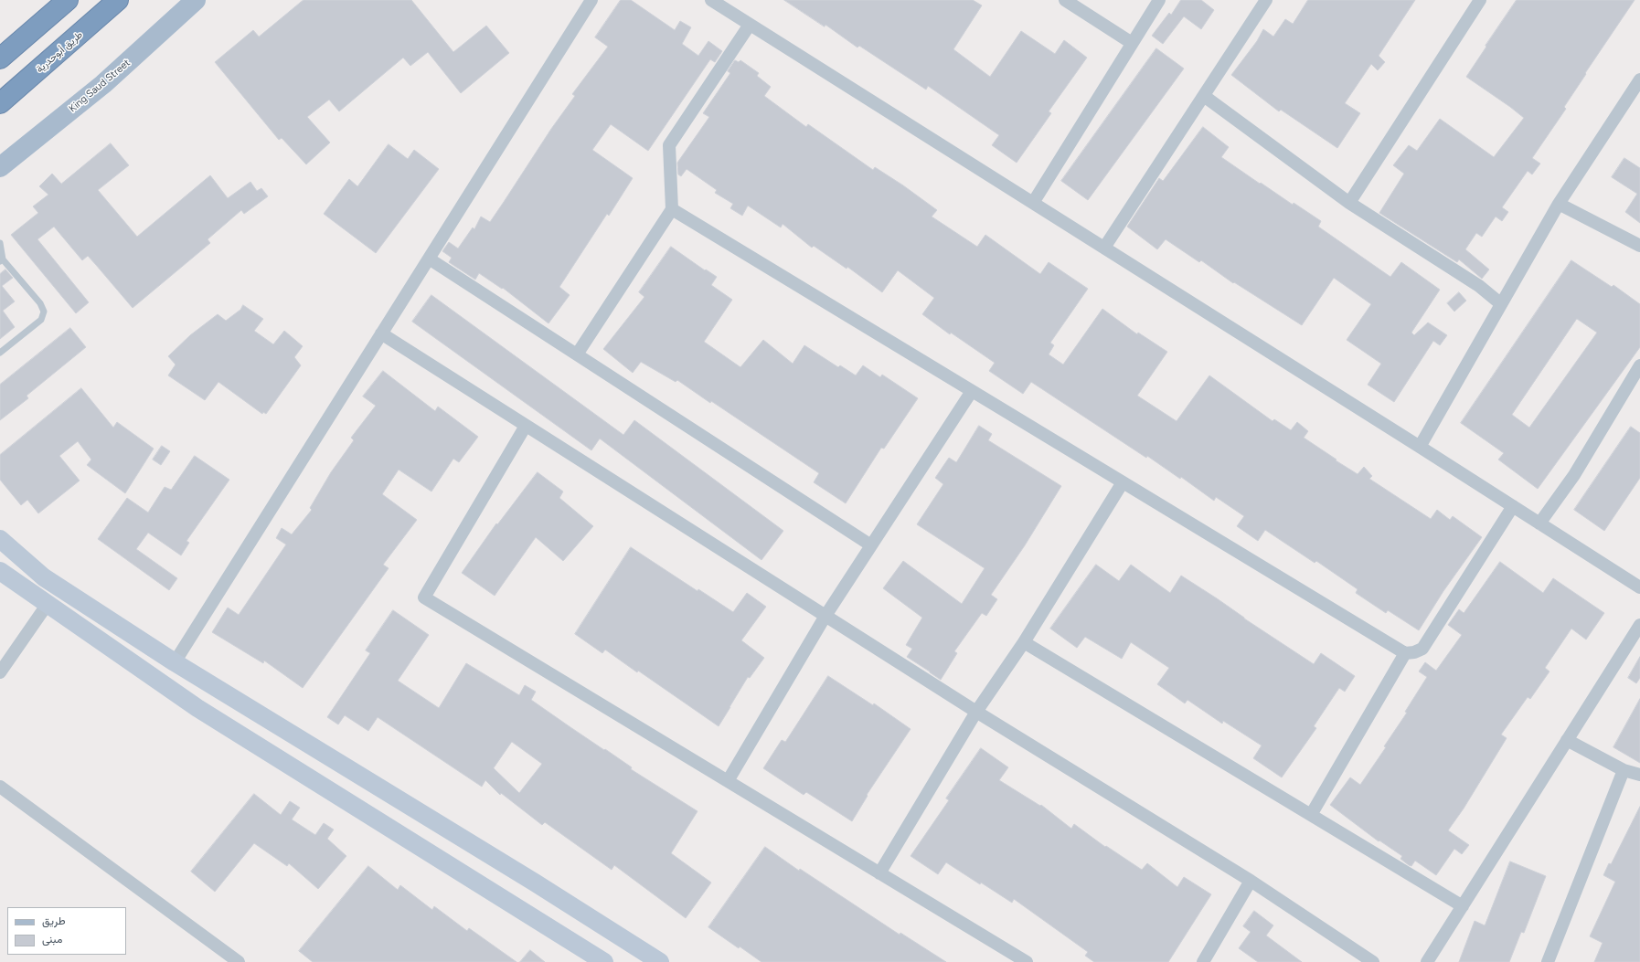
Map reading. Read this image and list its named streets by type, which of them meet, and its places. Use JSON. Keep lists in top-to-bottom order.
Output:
{
  "streets": {
    "highway": ["طريق أبوحدرية"],
    "main road": ["King Saud Street"]
  },
  "legend": ["طريق", "مبنى"]
}
